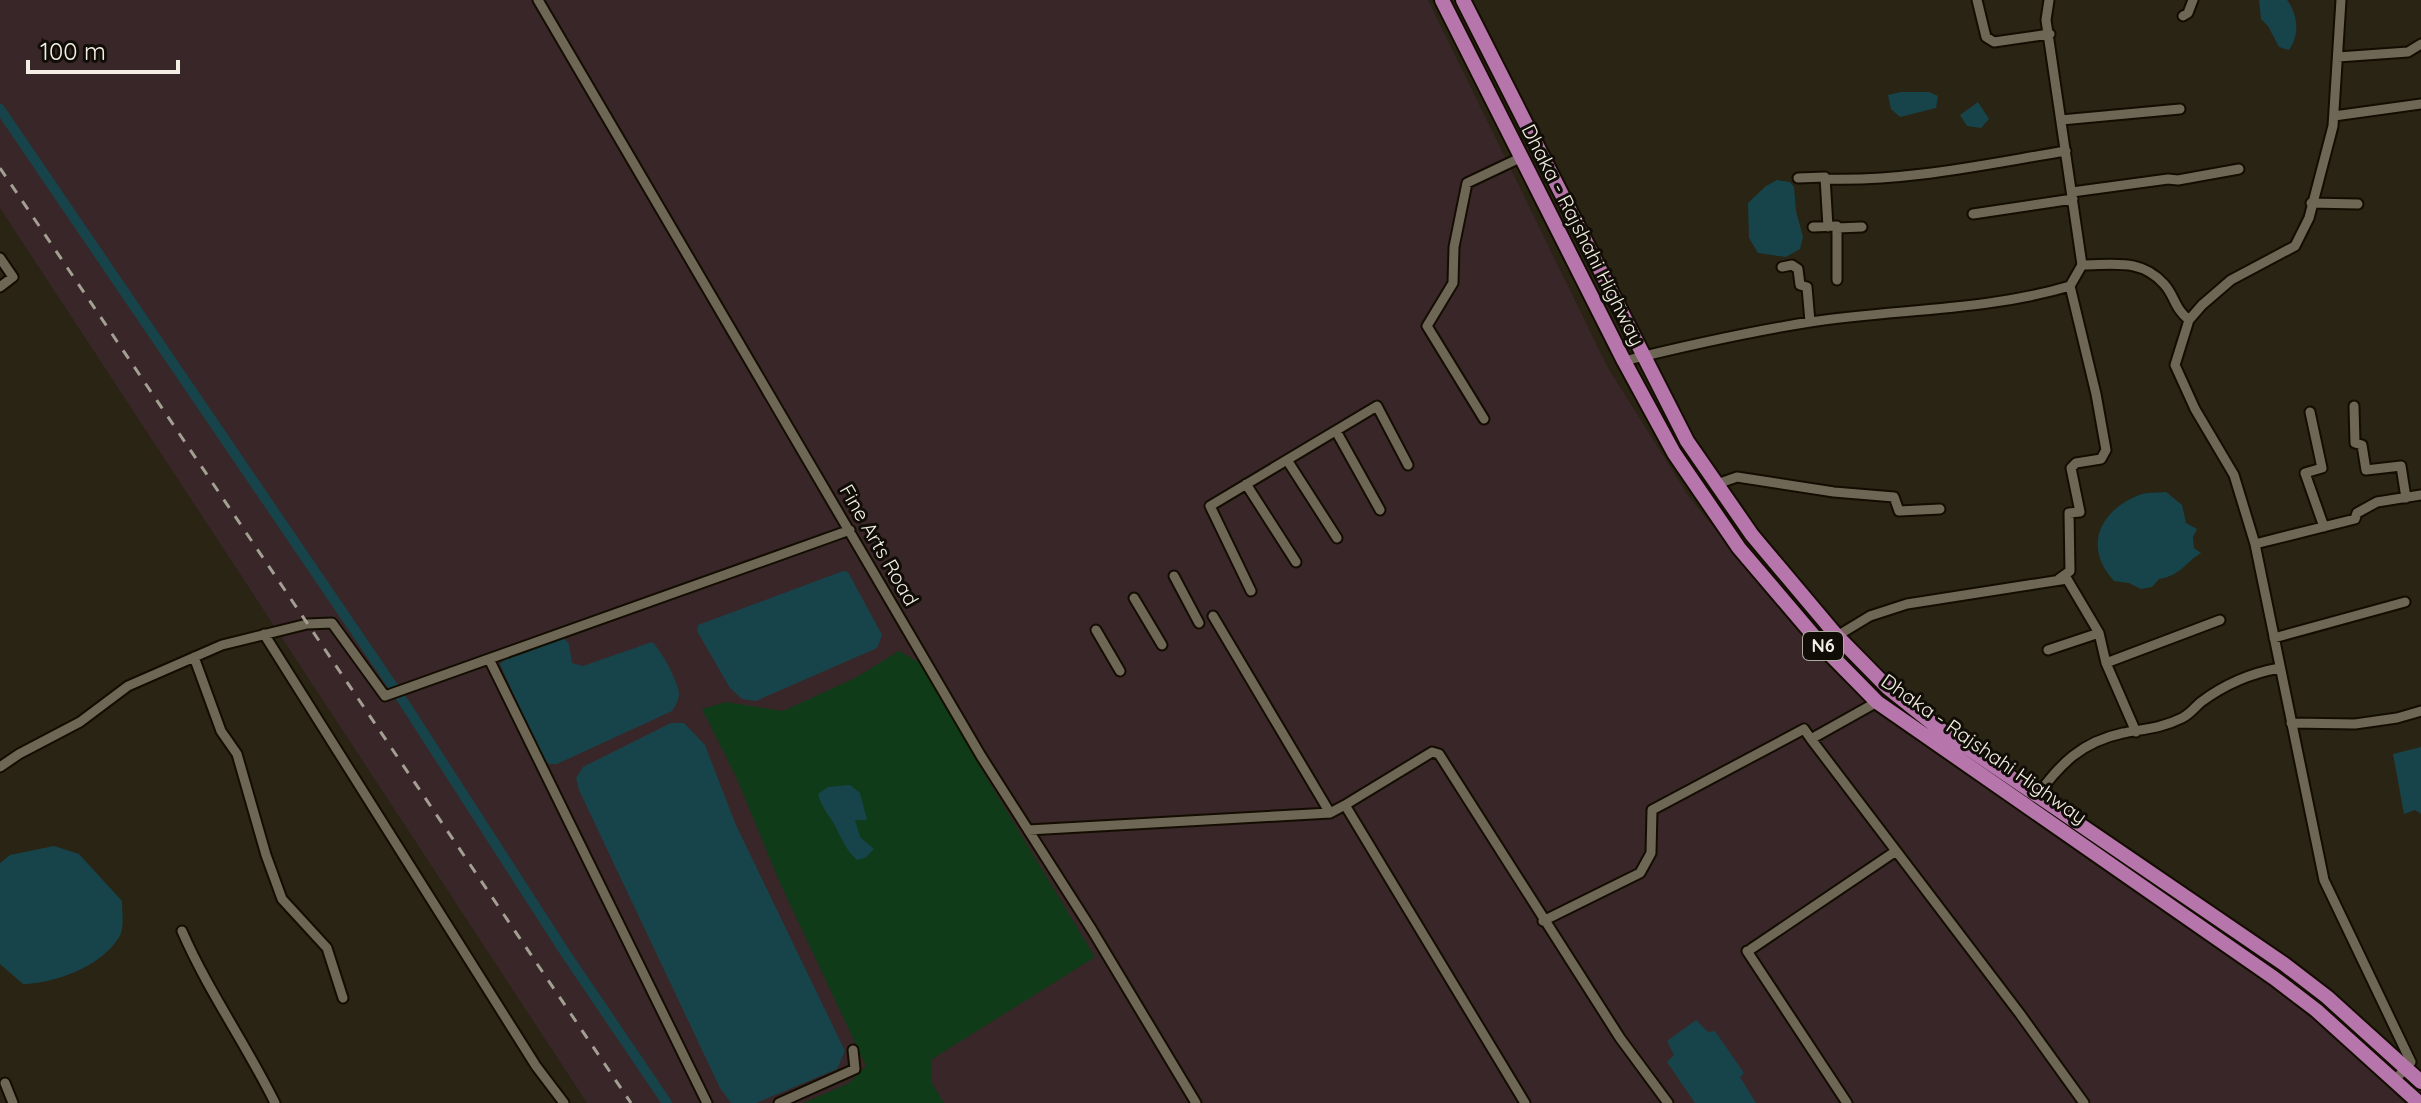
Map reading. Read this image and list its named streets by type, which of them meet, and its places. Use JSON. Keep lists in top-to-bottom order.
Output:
{
  "streets": {
    "highway": ["Dhaka - Rajshahi Highway", "N6"],
    "street": ["Fine Arts Road"]
  },
  "scale_bar": "100 m"
}
